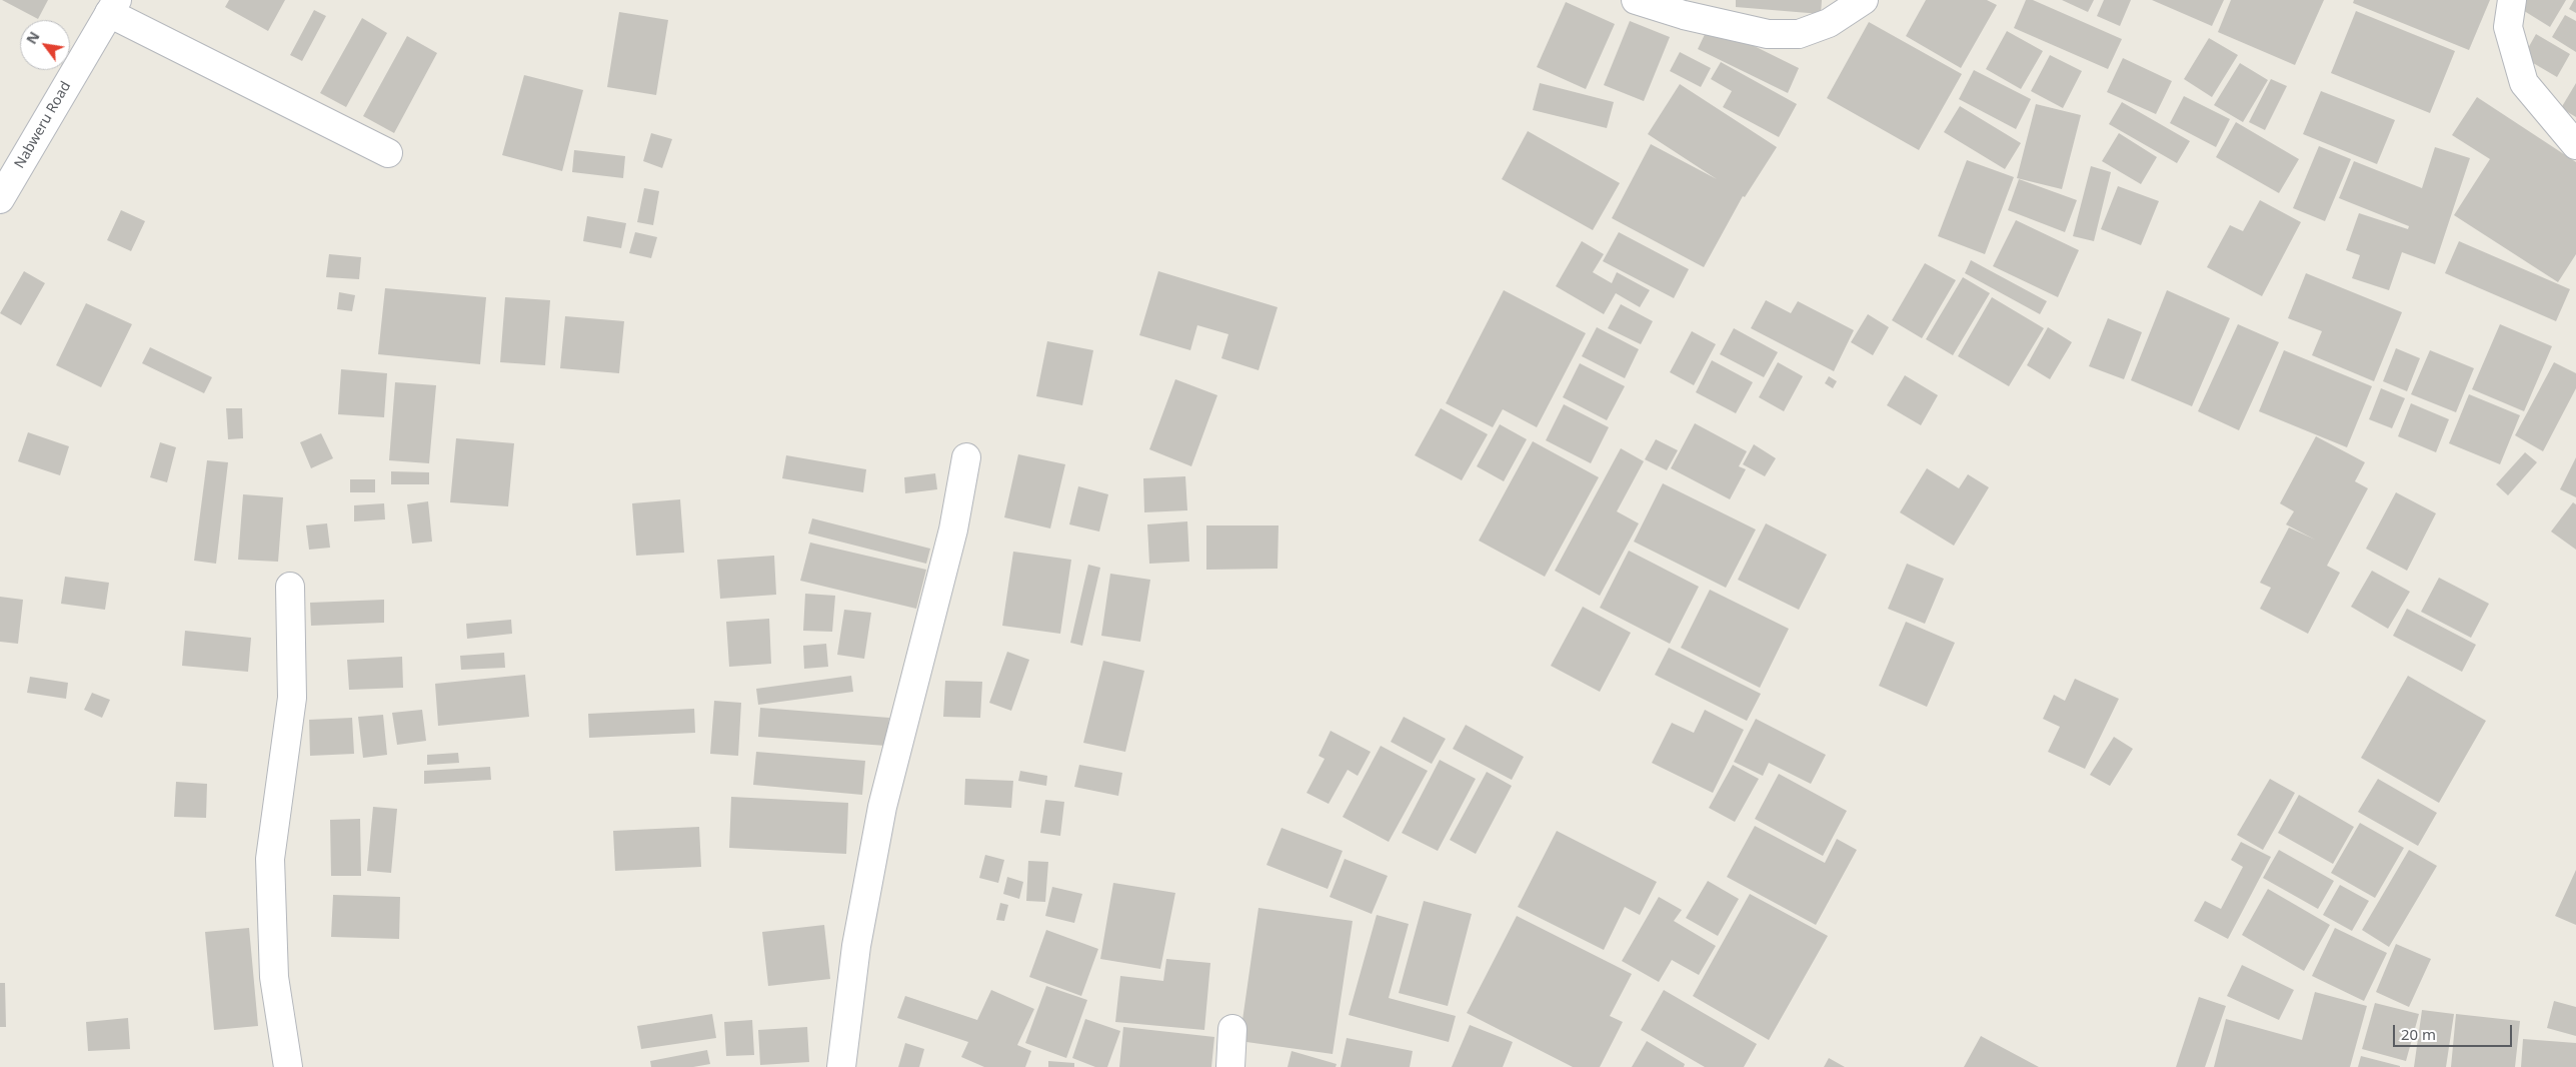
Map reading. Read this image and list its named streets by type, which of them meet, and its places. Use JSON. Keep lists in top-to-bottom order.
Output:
{
  "streets": {
    "street": ["Nabweru Road"]
  },
  "scale_bar": "20 m",
  "north": "top left"
}
